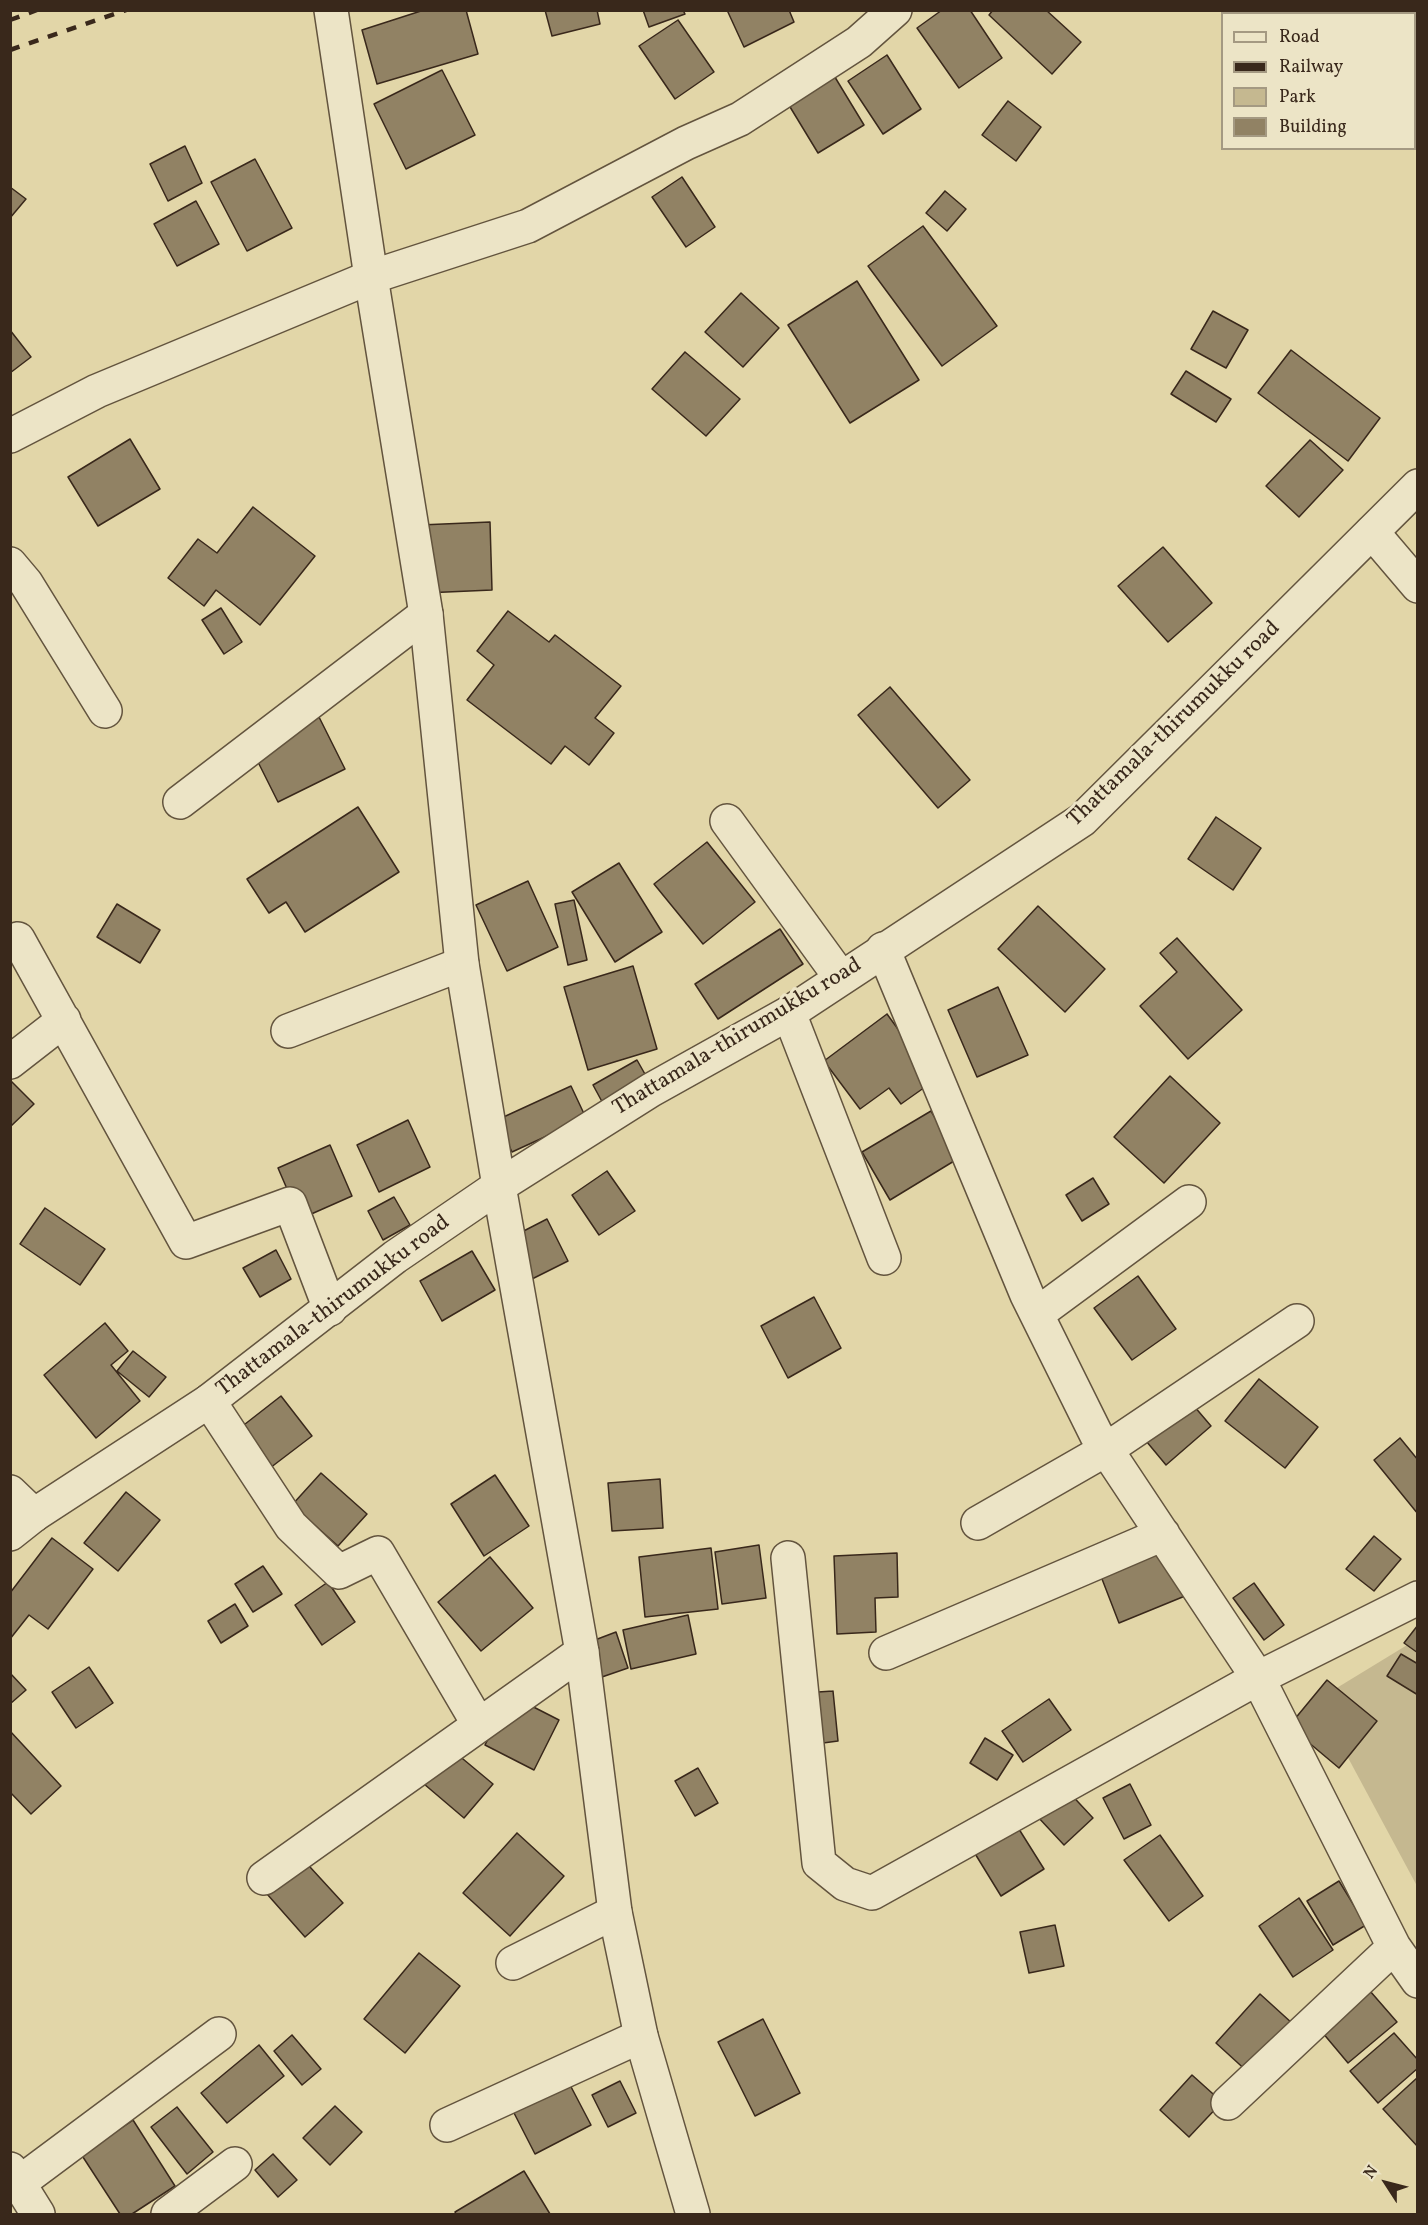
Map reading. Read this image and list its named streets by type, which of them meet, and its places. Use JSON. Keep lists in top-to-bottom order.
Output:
{
  "streets": {
    "street": ["Thattamala-thirumukku road"]
  },
  "legend": [
    "Road",
    "Railway",
    "Park",
    "Building"
  ],
  "north": "top left"
}
